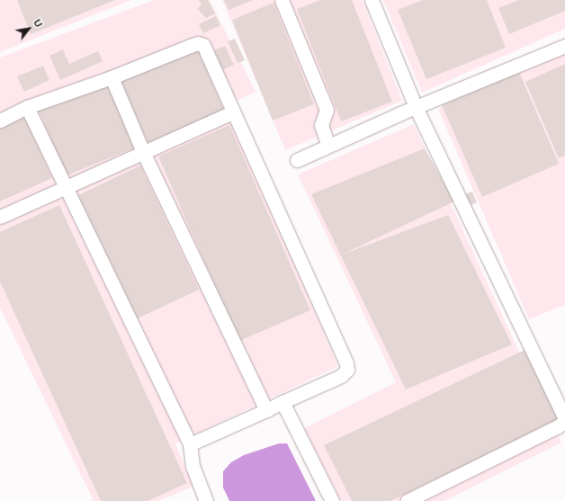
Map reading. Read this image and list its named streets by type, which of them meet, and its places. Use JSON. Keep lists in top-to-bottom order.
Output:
{
  "north": "top right"
}
